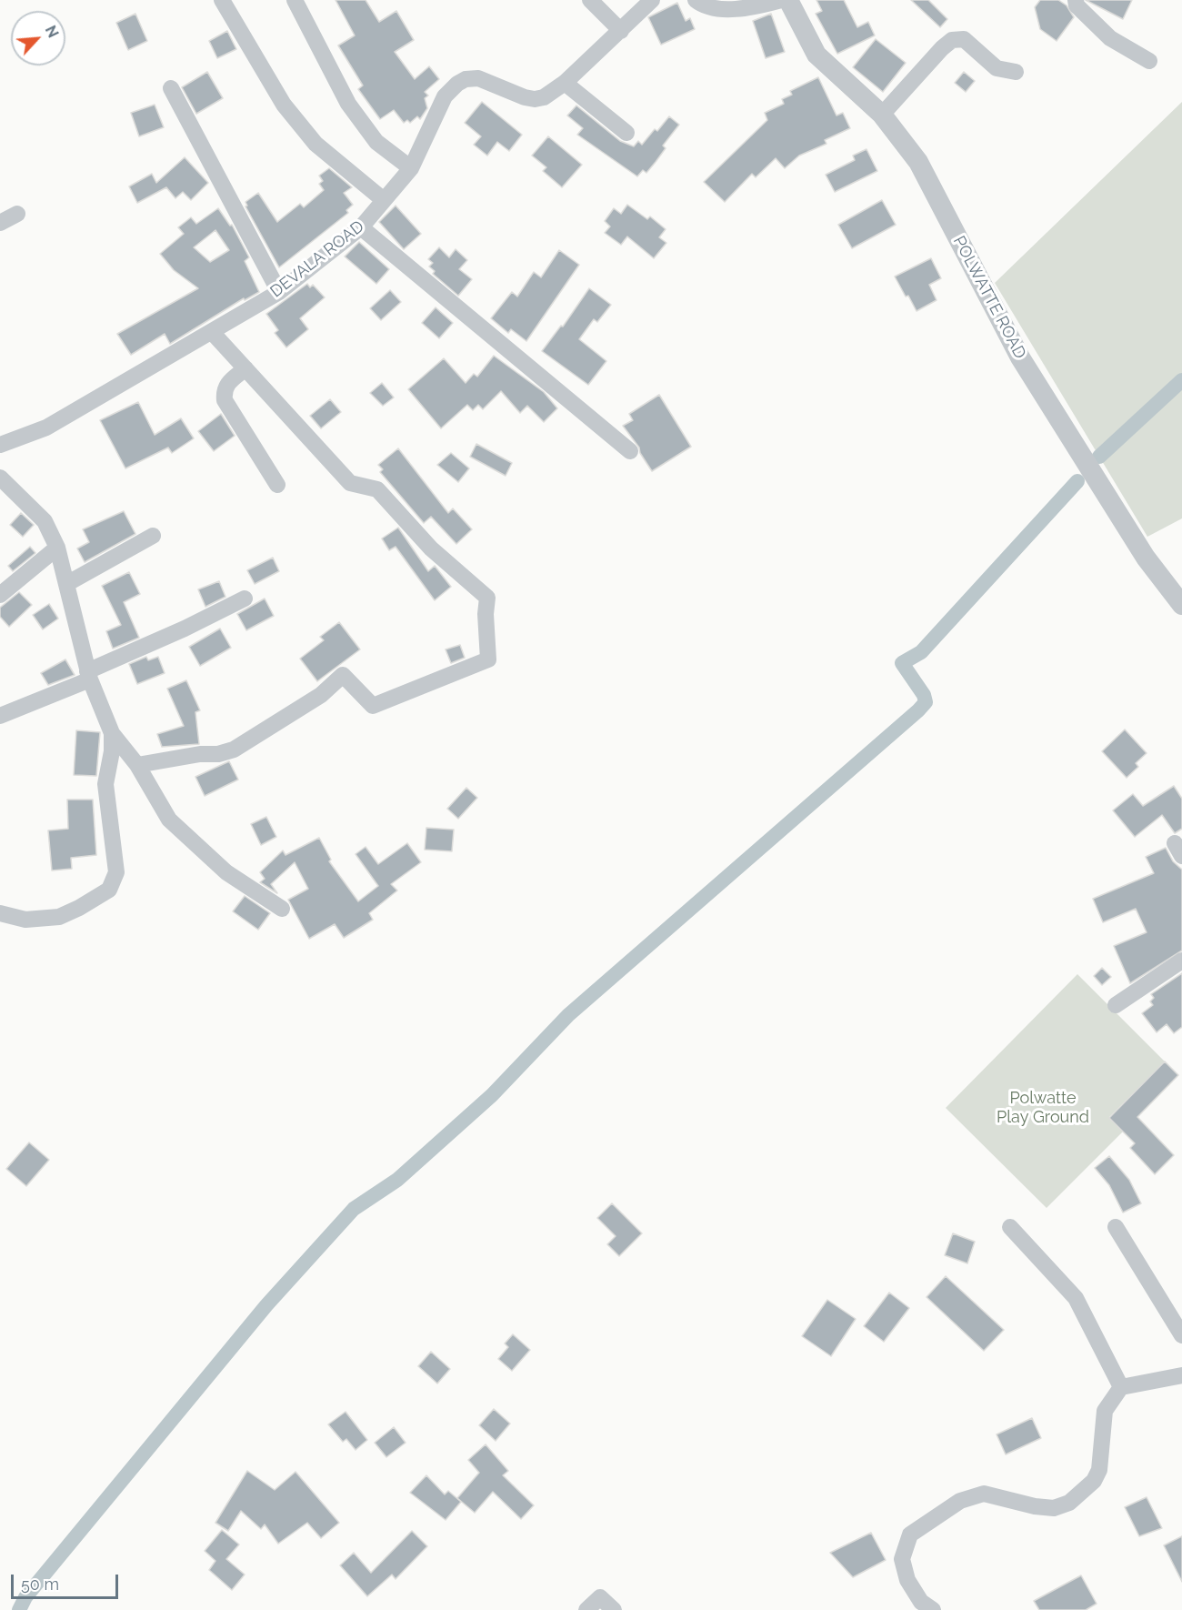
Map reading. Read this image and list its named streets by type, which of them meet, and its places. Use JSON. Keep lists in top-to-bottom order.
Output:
{
  "streets": {
    "street": ["DEVALA ROAD", "POLWATTE ROAD"]
  },
  "parks": ["Polwatte Play Ground"],
  "scale_bar": "50 m",
  "north": "top right"
}
